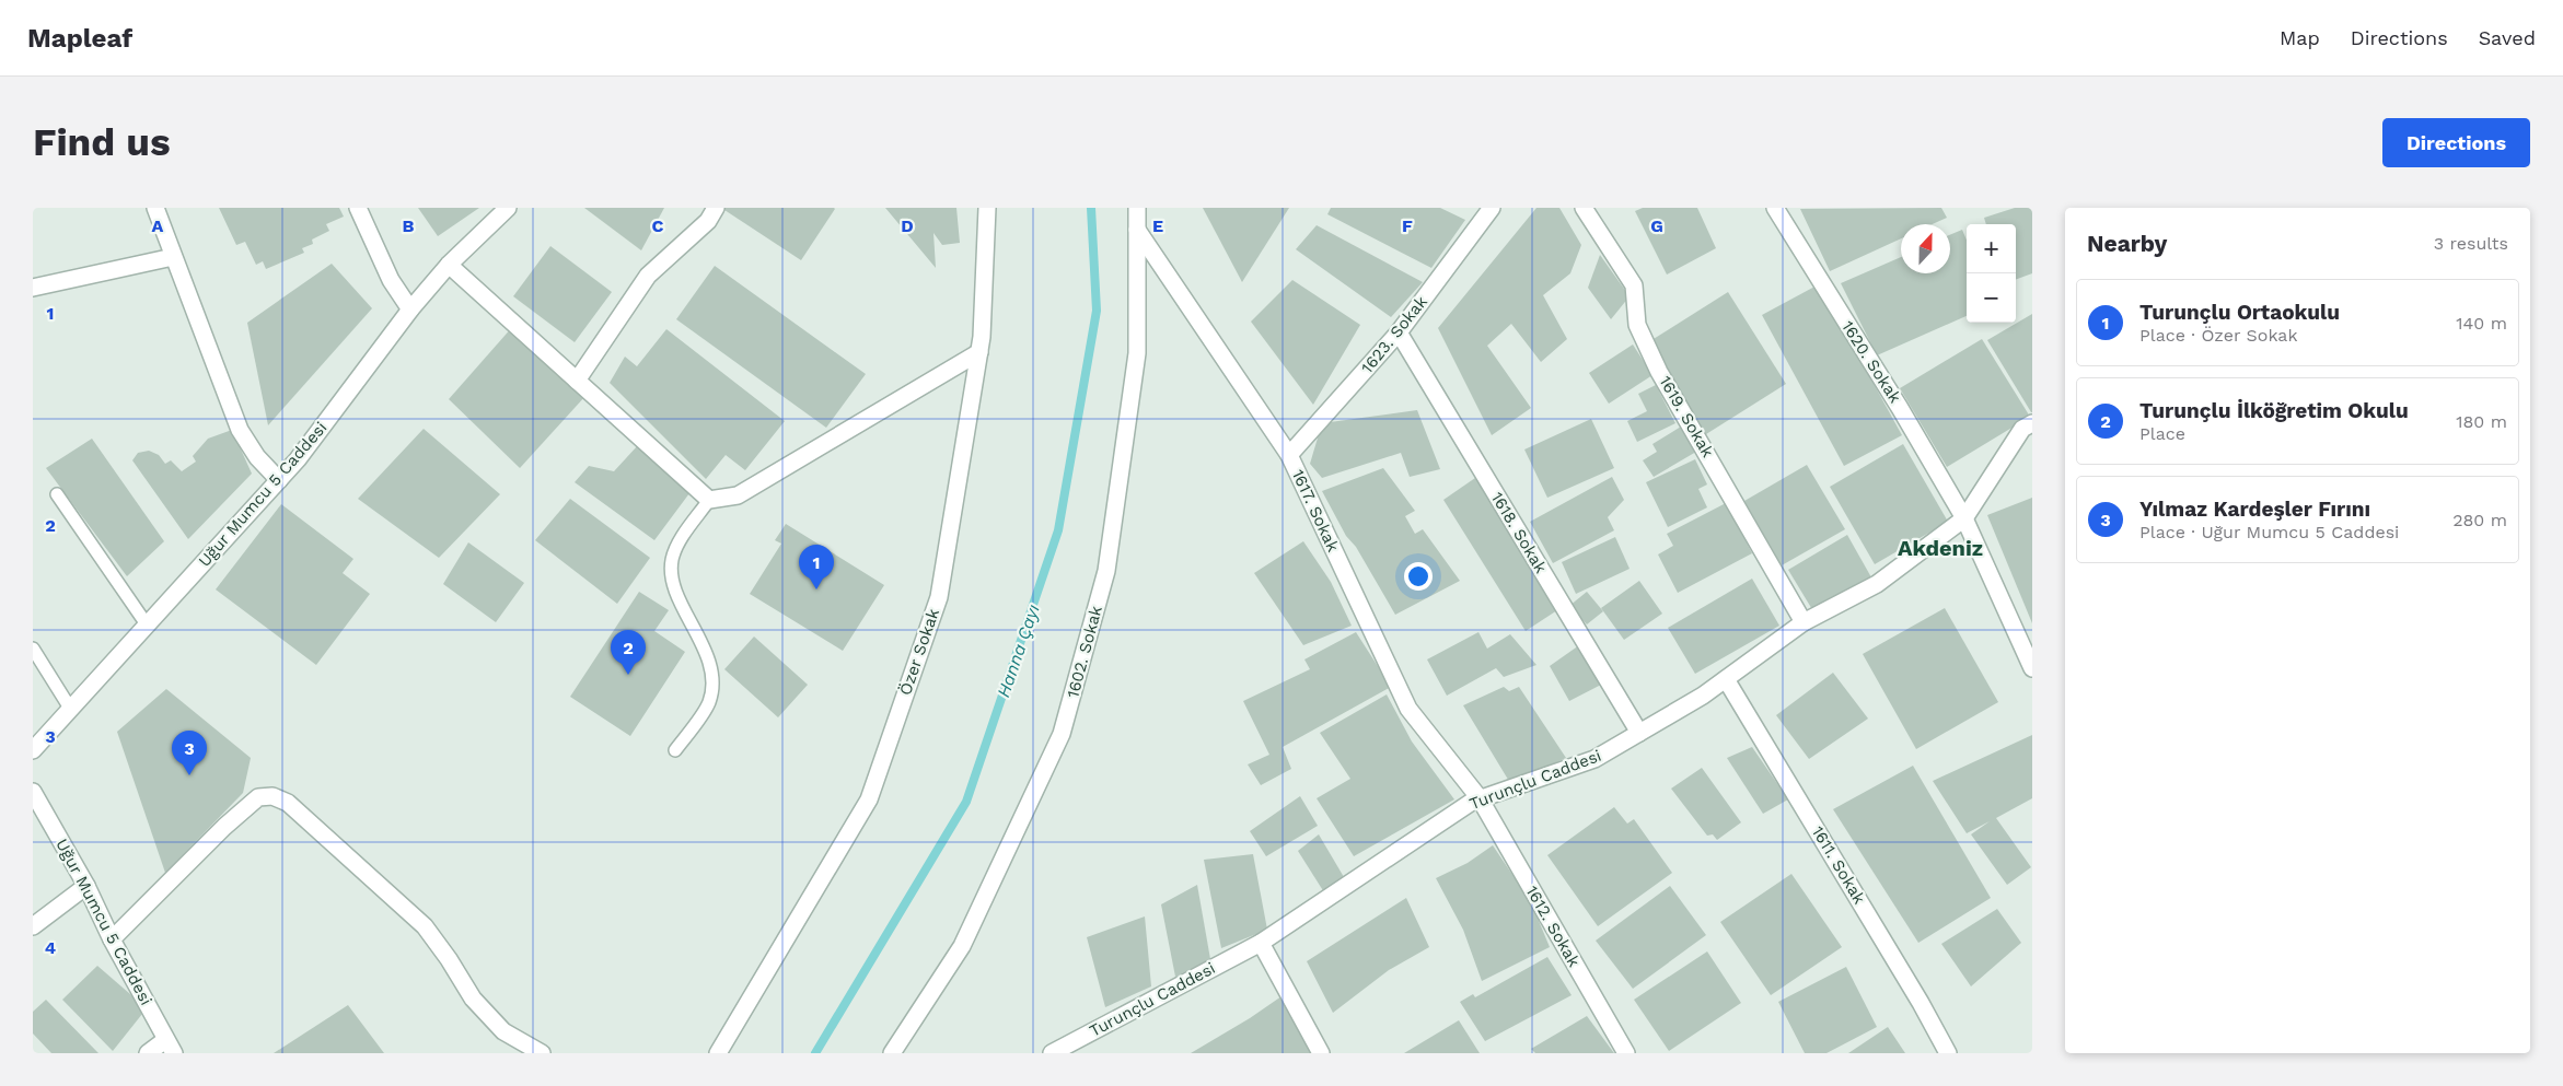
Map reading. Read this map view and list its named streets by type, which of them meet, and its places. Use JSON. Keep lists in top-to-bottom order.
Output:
{
  "streets": {
    "street": [
      "1623. Sokak",
      "1620. Sokak",
      "1619. Sokak",
      "Uğur Mumcu 5 Caddesi",
      "1617. Sokak",
      "1618. Sokak",
      "Özer Sokak",
      "1602. Sokak",
      "Turunçlu Caddesi",
      "1611. Sokak",
      "1612. Sokak"
    ]
  },
  "crossings": [
    ["1623. Sokak", "1617. Sokak"],
    ["1623. Sokak", "1618. Sokak"],
    ["1620. Sokak", "Turunçlu Caddesi"],
    ["1619. Sokak", "Turunçlu Caddesi"],
    ["1617. Sokak", "1602. Sokak"],
    ["1617. Sokak", "Turunçlu Caddesi"],
    ["1617. Sokak", "1612. Sokak"],
    ["1618. Sokak", "Turunçlu Caddesi"],
    ["Turunçlu Caddesi", "1611. Sokak"],
    ["Turunçlu Caddesi", "1612. Sokak"]
  ],
  "districts": ["Akdeniz"],
  "water": ["Hanna Çayı"],
  "north": "top",
  "page": {
    "header": "Mapleaf",
    "nav": ["Map", "Directions", "Saved"],
    "buttons": "Directions",
    "title": "Find us",
    "heading": ["Nearby", "3 results"],
    "map_buttons": ["+", "−"],
    "list": [
      {
        "mark": "1",
        "name": "Turunçlu Ortaokulu",
        "note": "Place · Özer Sokak",
        "value": "140 m"
      },
      {
        "mark": "2",
        "name": "Turunçlu İlköğretim Okulu",
        "note": "Place",
        "value": "180 m"
      },
      {
        "mark": "3",
        "name": "Yılmaz Kardeşler Fırını",
        "note": "Place · Uğur Mumcu 5 Caddesi",
        "value": "280 m"
      }
    ],
    "pins": ["1", "2", "3"]
  },
  "grid": {
    "columns": [
      "A",
      "B",
      "C",
      "D",
      "E",
      "F",
      "G"
    ],
    "rows": [
      "1",
      "2",
      "3",
      "4"
    ]
  }
}
